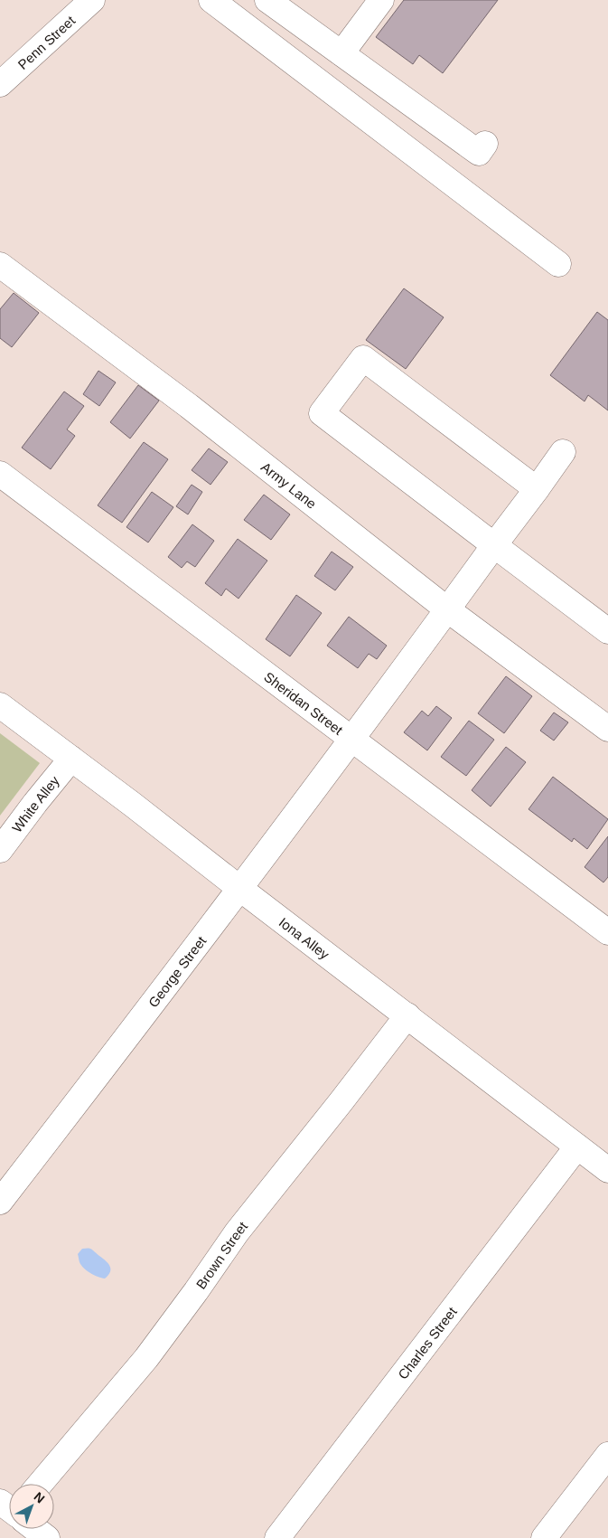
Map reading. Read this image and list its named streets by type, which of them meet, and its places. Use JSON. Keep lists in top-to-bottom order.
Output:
{
  "streets": {
    "street": [
      "Penn Street",
      "Army Lane",
      "Sheridan Street",
      "White Alley",
      "Iona Alley",
      "George Street",
      "Brown Street",
      "Charles Street"
    ]
  },
  "crossings": [
    ["Sheridan Street", "George Street"],
    ["White Alley", "Iona Alley"],
    ["Iona Alley", "George Street"],
    ["Iona Alley", "Brown Street"],
    ["Iona Alley", "Charles Street"]
  ],
  "north": "top right"
}
